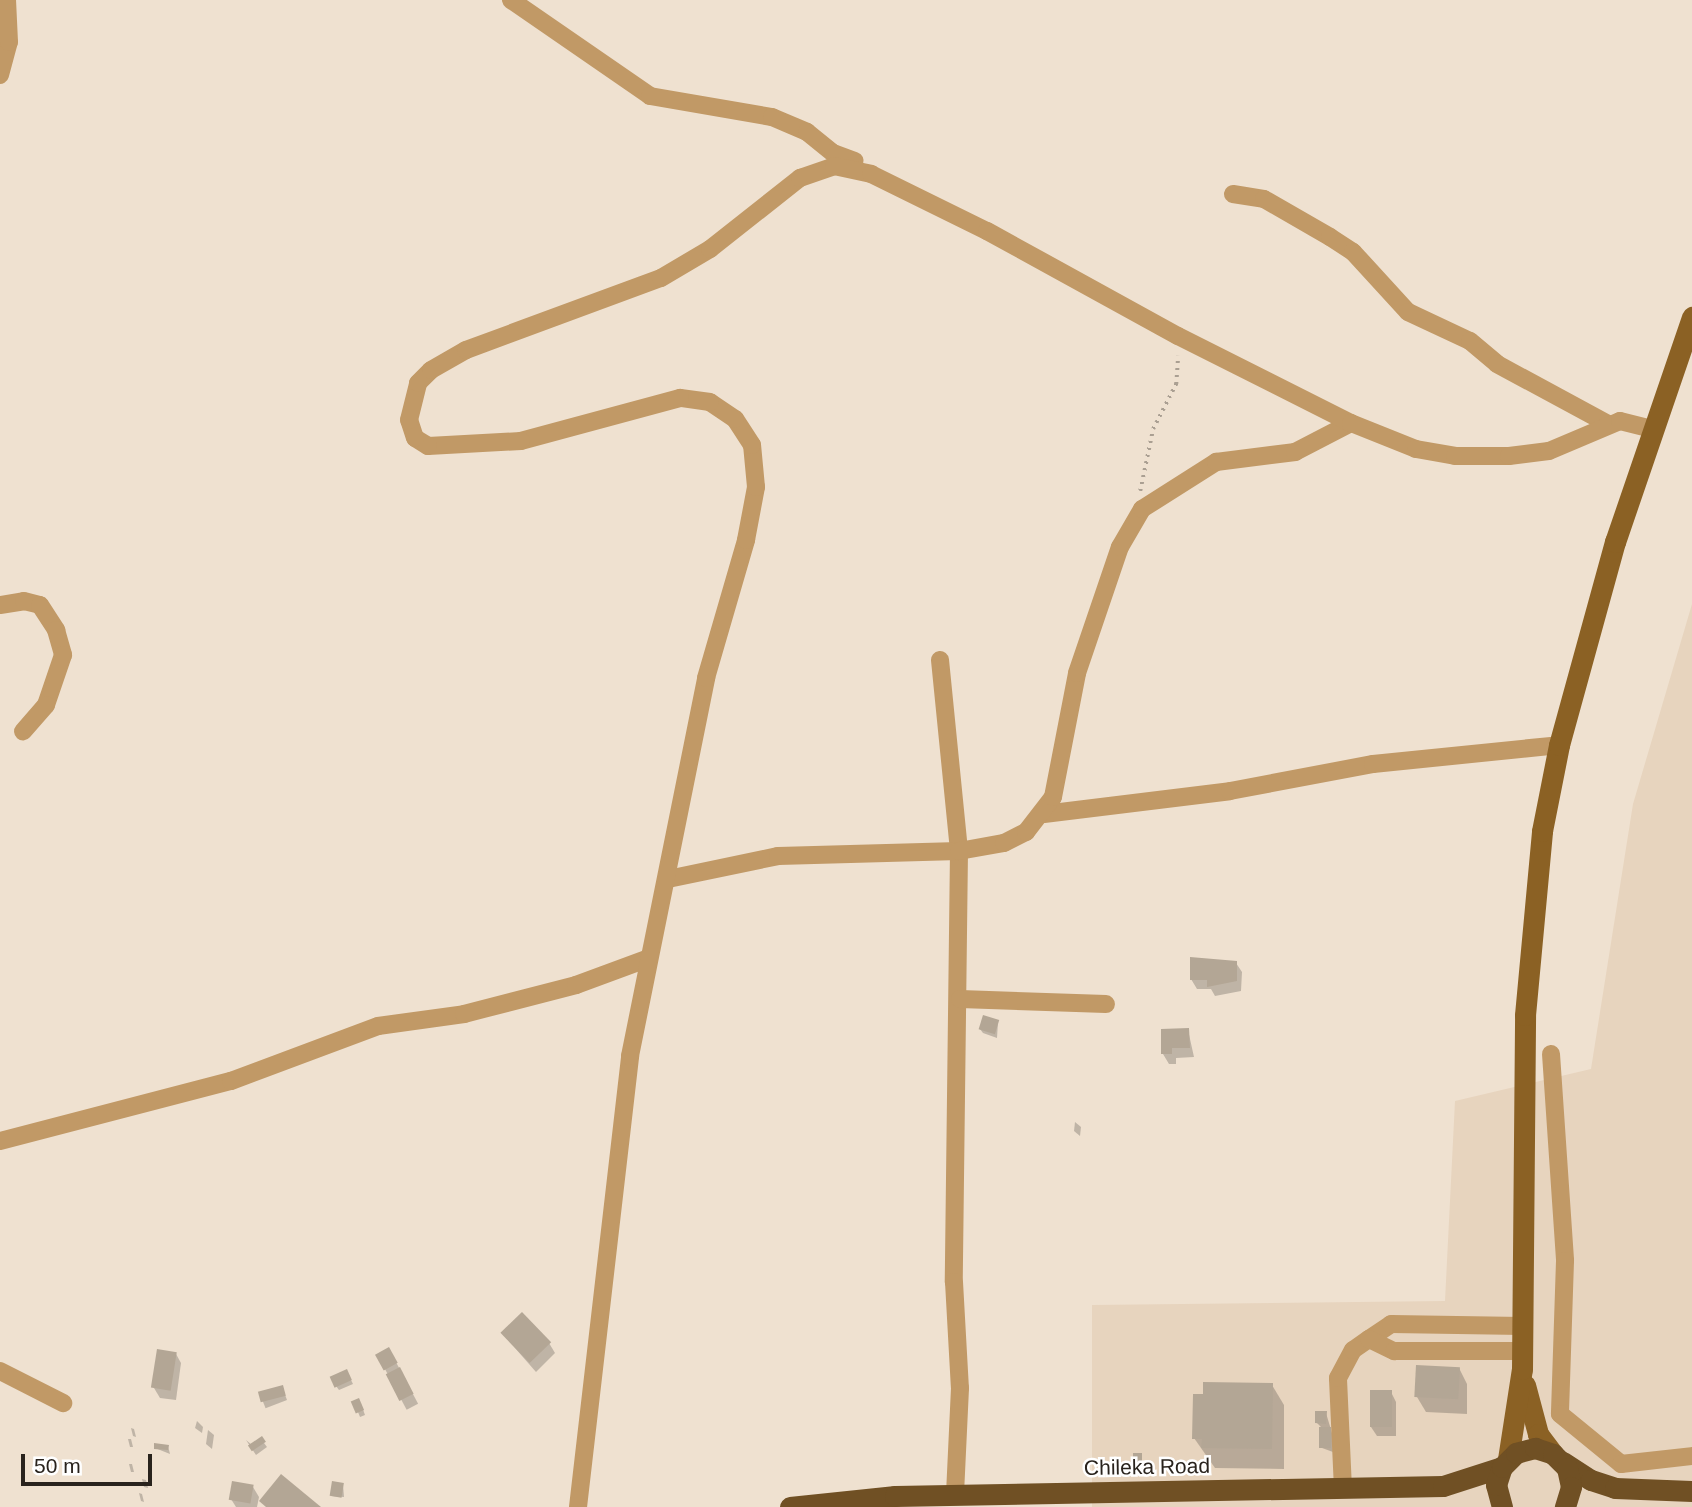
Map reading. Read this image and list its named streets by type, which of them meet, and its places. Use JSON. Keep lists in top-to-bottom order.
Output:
{
  "streets": {
    "highway": ["Chileka Road"]
  },
  "scale_bar": "50 m"
}
